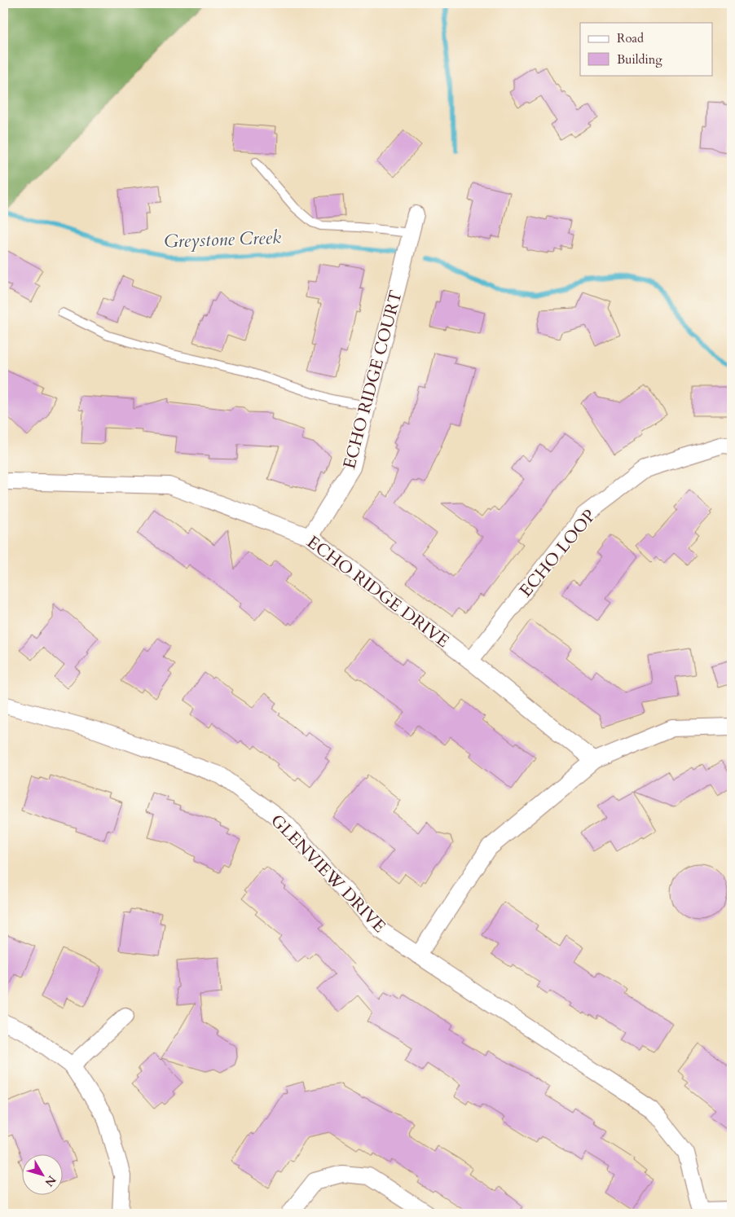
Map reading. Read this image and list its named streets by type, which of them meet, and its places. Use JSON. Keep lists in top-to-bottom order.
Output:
{
  "streets": {
    "street": [
      "ECHO RIDGE COURT",
      "ECHO LOOP",
      "ECHO RIDGE DRIVE",
      "GLENVIEW DRIVE"
    ]
  },
  "crossings": [
    ["ECHO RIDGE COURT", "ECHO RIDGE DRIVE"],
    ["ECHO LOOP", "ECHO RIDGE DRIVE"]
  ],
  "water": ["Greystone Creek"],
  "legend": ["Road", "Building"],
  "north": "bottom right"
}
